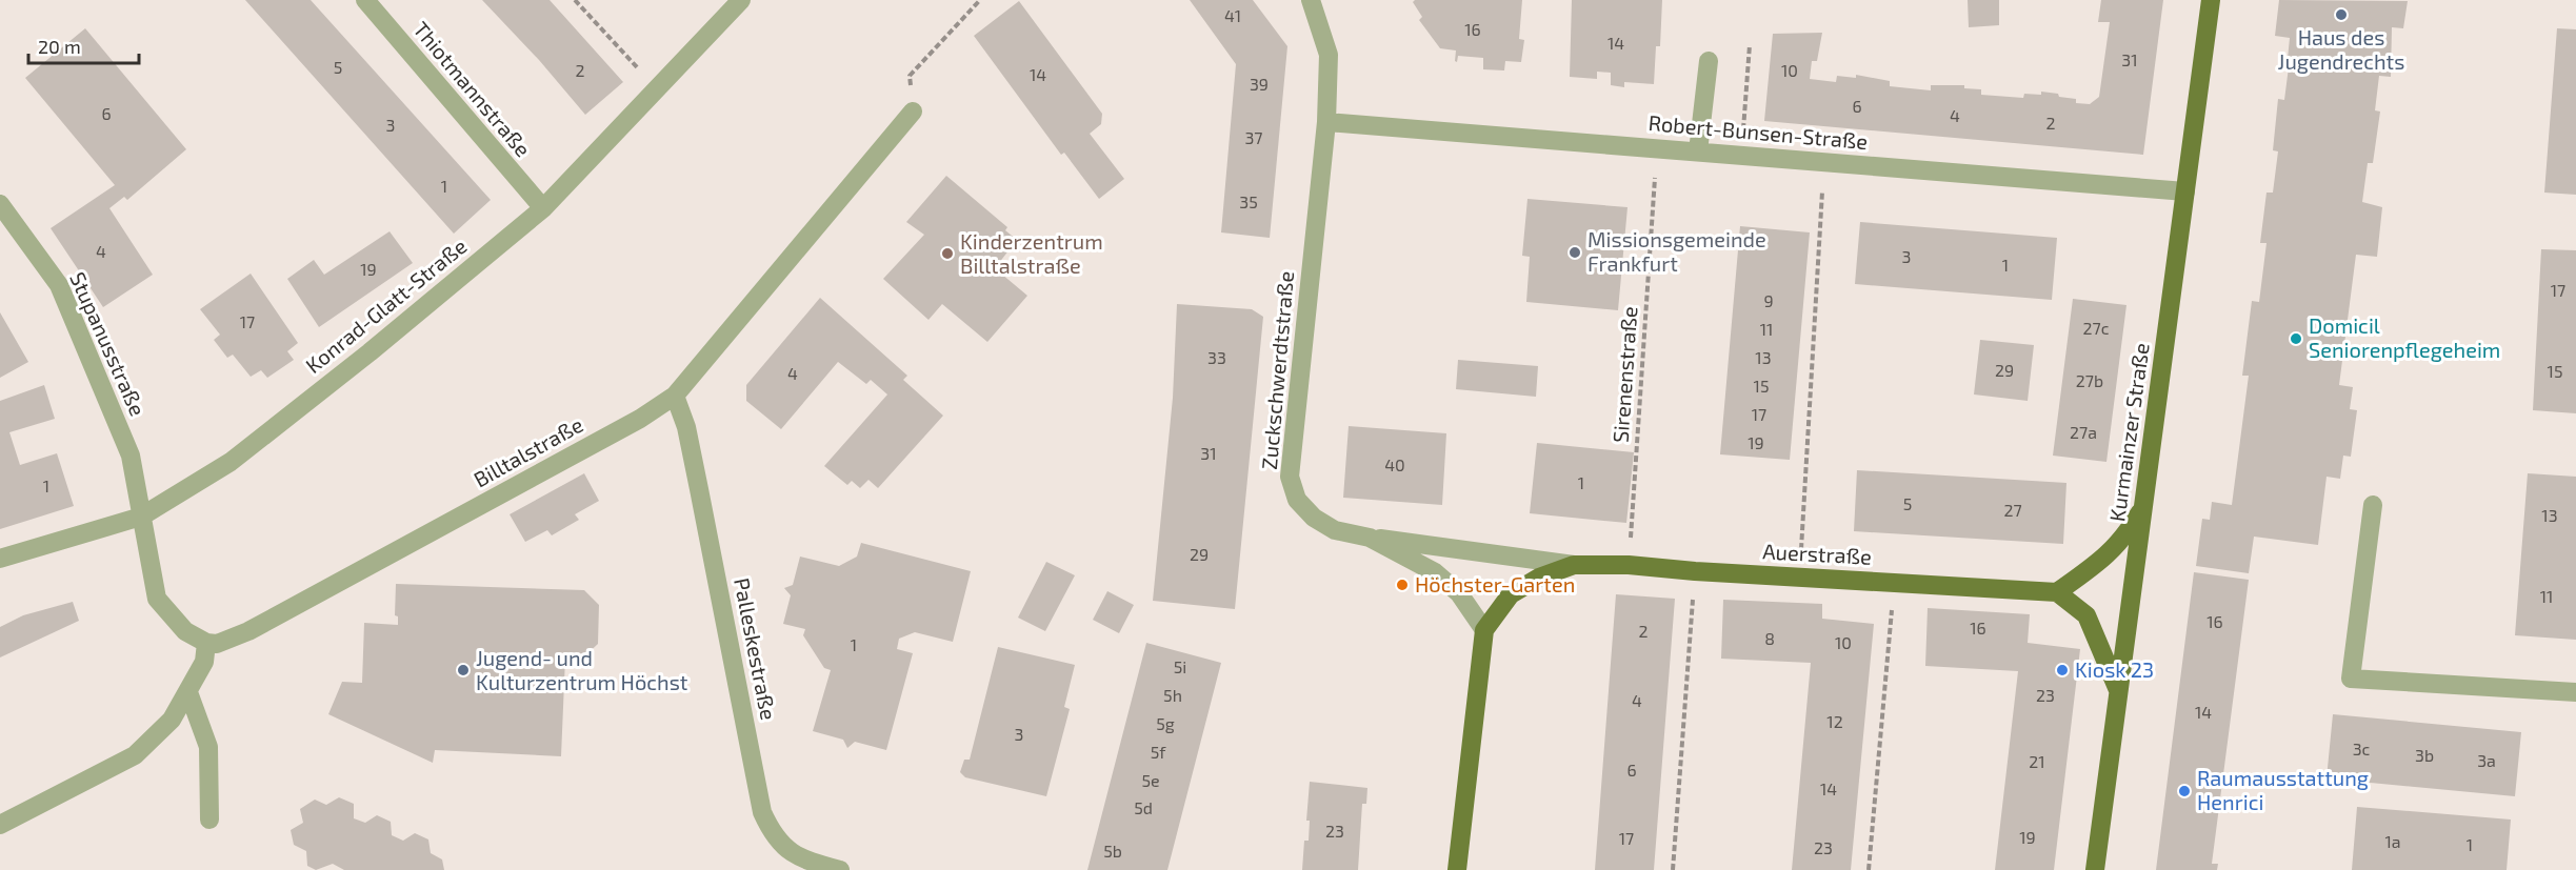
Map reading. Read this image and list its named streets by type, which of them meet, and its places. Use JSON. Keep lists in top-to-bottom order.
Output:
{
  "streets": {
    "main road": ["Kurmainzer Straße", "Auerstraße"],
    "street": [
      "Thiotmannstraße",
      "Robert-Bunsen-Straße",
      "Konrad-Glatt-Straße",
      "Stupanusstraße",
      "Zuckschwerdtstraße",
      "Billtalstraße",
      "Palleskestraße"
    ],
    "path": ["Sirenenstraße"]
  },
  "crossings": [
    ["Thiotmannstraße", "Konrad-Glatt-Straße"],
    ["Robert-Bunsen-Straße", "Zuckschwerdtstraße"],
    ["Robert-Bunsen-Straße", "Sirenenstraße"],
    ["Robert-Bunsen-Straße", "Kurmainzer Straße"],
    ["Konrad-Glatt-Straße", "Stupanusstraße"],
    ["Zuckschwerdtstraße", "Auerstraße"],
    ["Sirenenstraße", "Auerstraße"],
    ["Billtalstraße", "Palleskestraße"]
  ],
  "places": [
    "Haus des Jugendrechts",
    "Missionsgemeinde Frankfurt",
    "Kinderzentrum Billtalstraße",
    "Domicil Seniorenpflegeheim",
    "Höchster-Garten",
    "Jugend- und Kulturzentrum Höchst",
    "Kiosk 23",
    "Raumausstattung Henrici"
  ],
  "house_numbers": [
    "41",
    "16",
    "14",
    "31",
    "5",
    "2",
    "10",
    "14",
    "39",
    "6",
    "6",
    "4",
    "2",
    "3",
    "37",
    "1",
    "35",
    "4",
    "3",
    "1",
    "19",
    "17",
    "9",
    "17",
    "27c",
    "11",
    "33",
    "13",
    "29",
    "15",
    "4",
    "27b",
    "15",
    "17",
    "27a",
    "19",
    "31",
    "40",
    "1",
    "1",
    "5",
    "27",
    "13",
    "29",
    "11",
    "16",
    "16",
    "2",
    "8",
    "10",
    "1",
    "5i",
    "5h",
    "23",
    "4",
    "14",
    "12",
    "5g",
    "3",
    "3c",
    "5f",
    "3b",
    "3a",
    "21",
    "6",
    "5e",
    "14",
    "5d",
    "23",
    "19",
    "17",
    "1a",
    "1",
    "23",
    "5b"
  ],
  "scale_bar": "20 m"
}
